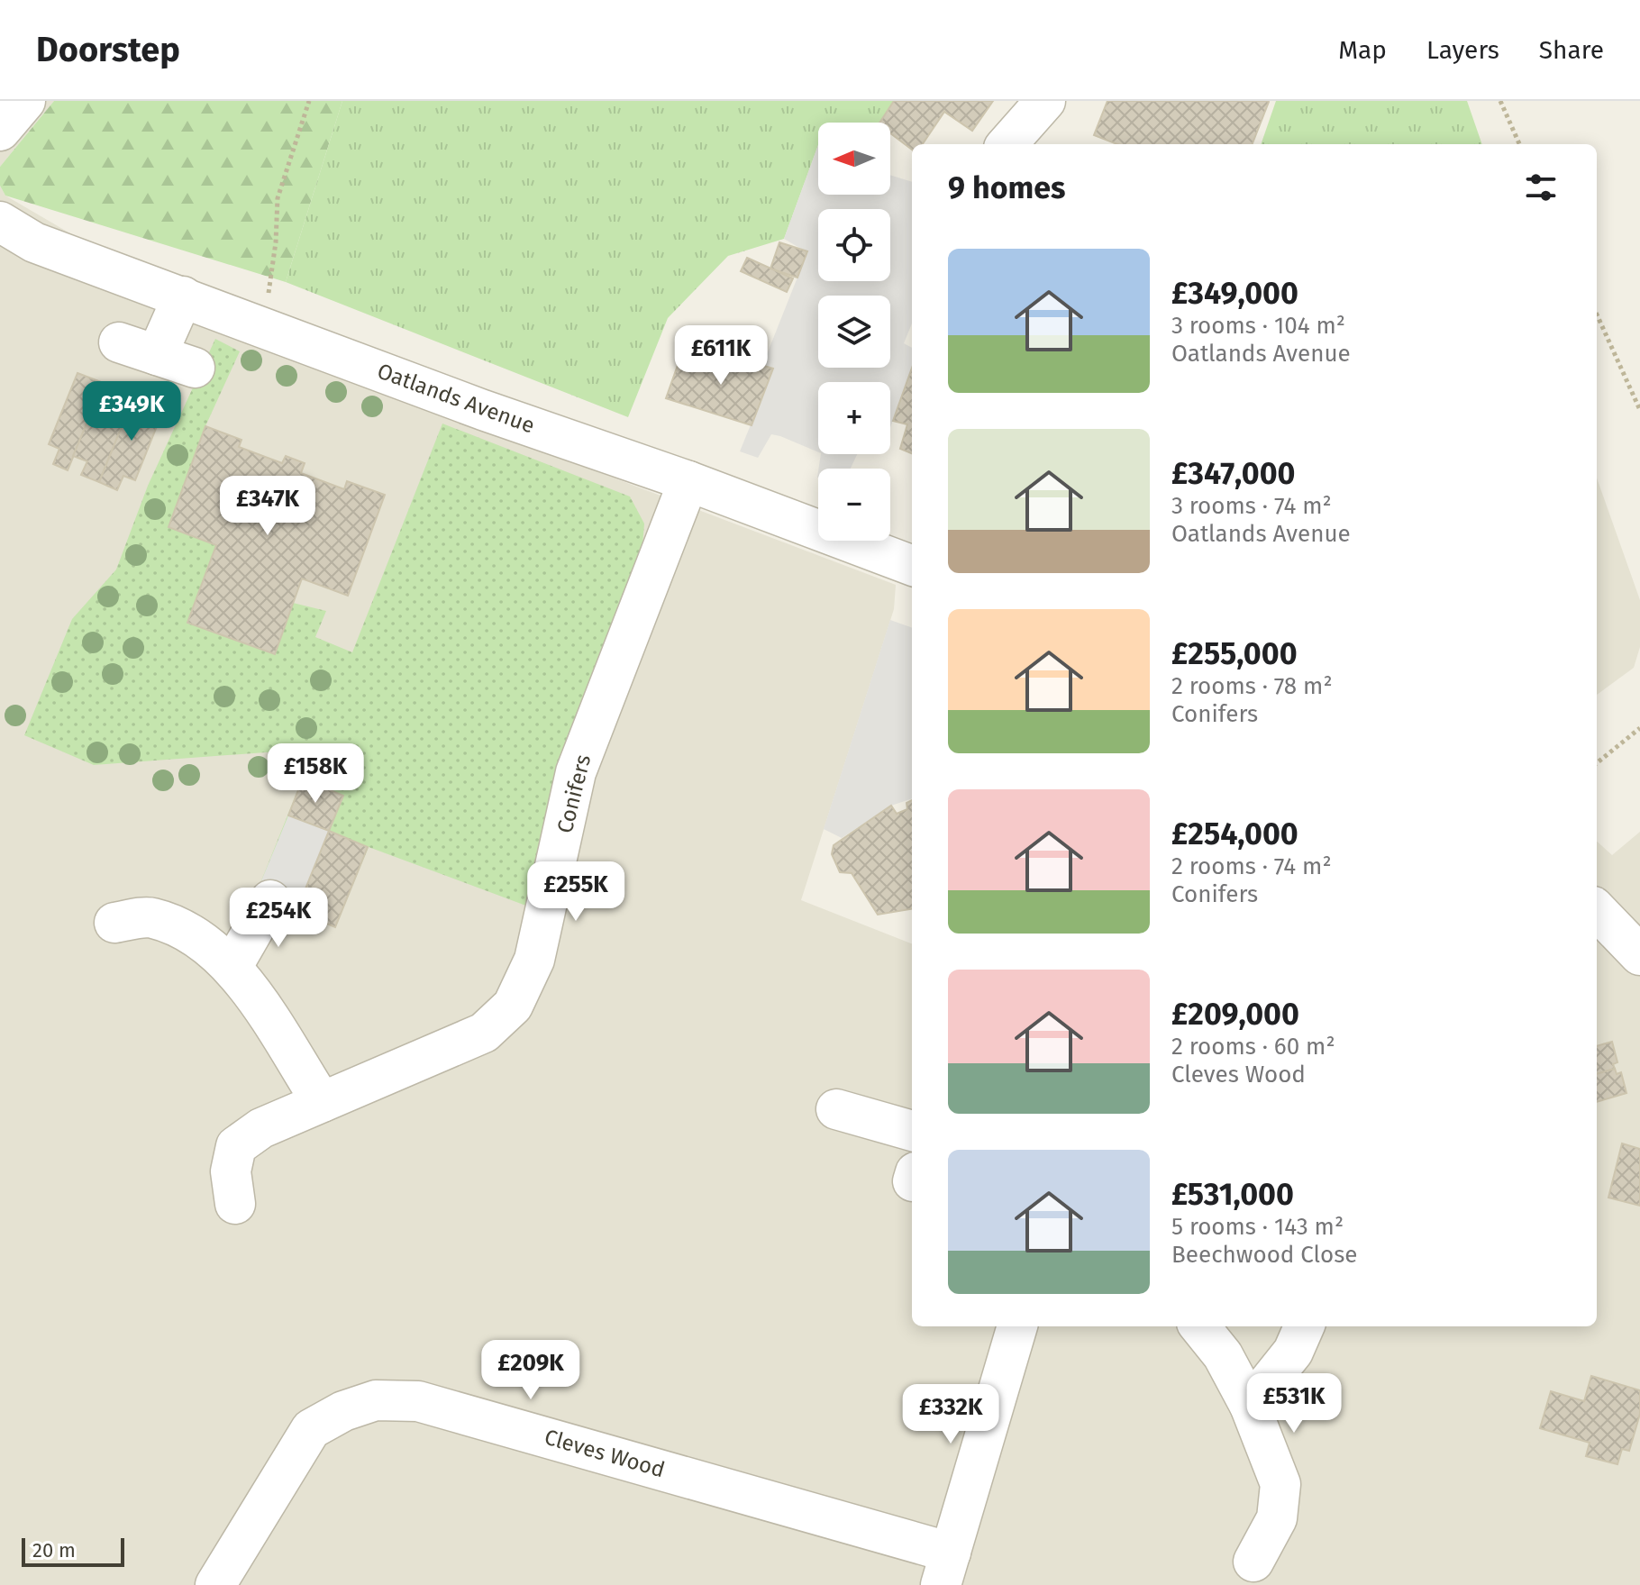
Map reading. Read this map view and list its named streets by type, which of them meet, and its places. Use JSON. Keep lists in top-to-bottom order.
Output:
{
  "streets": {
    "street": ["Oatlands Avenue", "Conifers", "Cleves Wood"]
  },
  "crossings": [
    ["Oatlands Avenue", "Conifers"]
  ],
  "scale_bar": "20 m",
  "north": "left",
  "page": {
    "header": "Doorstep",
    "nav": ["Map", "Layers", "Share"],
    "map_buttons": ["+", "−"],
    "heading": "9 homes",
    "list": [
      {
        "name": "£349,000",
        "note": "3 rooms · 104 m² · Oatlands Avenue"
      },
      {
        "name": "£347,000",
        "note": "3 rooms · 74 m² · Oatlands Avenue"
      },
      {
        "name": "£255,000",
        "note": "2 rooms · 78 m² · Conifers"
      },
      {
        "name": "£254,000",
        "note": "2 rooms · 74 m² · Conifers"
      },
      {
        "name": "£209,000",
        "note": "2 rooms · 60 m² · Cleves Wood"
      },
      {
        "name": "£531,000",
        "note": "5 rooms · 143 m² · Beechwood Close"
      }
    ],
    "price": [
      "£611K",
      "£349K",
      "£347K",
      "£158K",
      "£255K",
      "£254K",
      "£209K",
      "£531K",
      "£332K"
    ],
    "scale": "20 m"
  }
}
